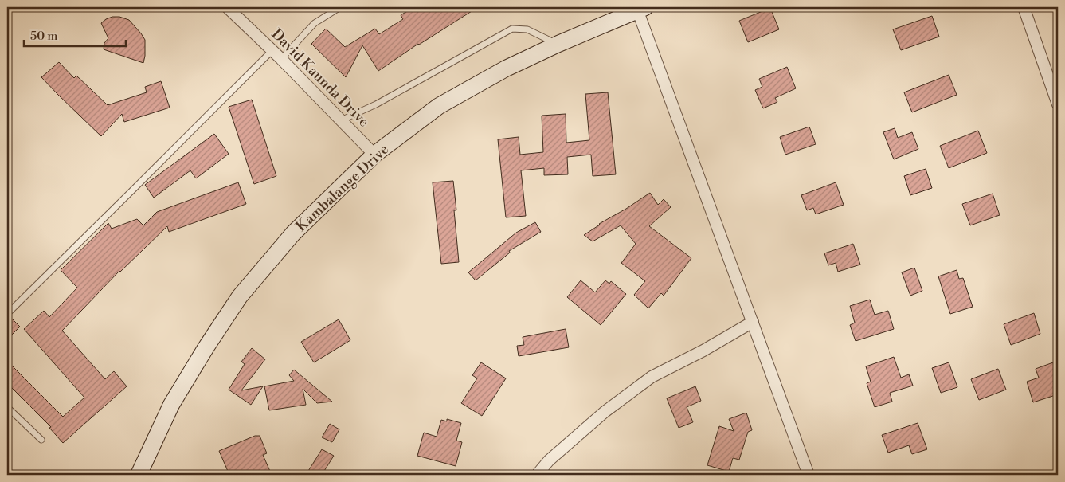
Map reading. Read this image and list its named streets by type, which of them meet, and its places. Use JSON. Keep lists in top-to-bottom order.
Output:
{
  "streets": {
    "street": ["David Kaunda Drive", "Kambalange Drive"]
  },
  "crossings": [
    ["David Kaunda Drive", "Kambalange Drive"]
  ],
  "scale_bar": "50 m"
}
